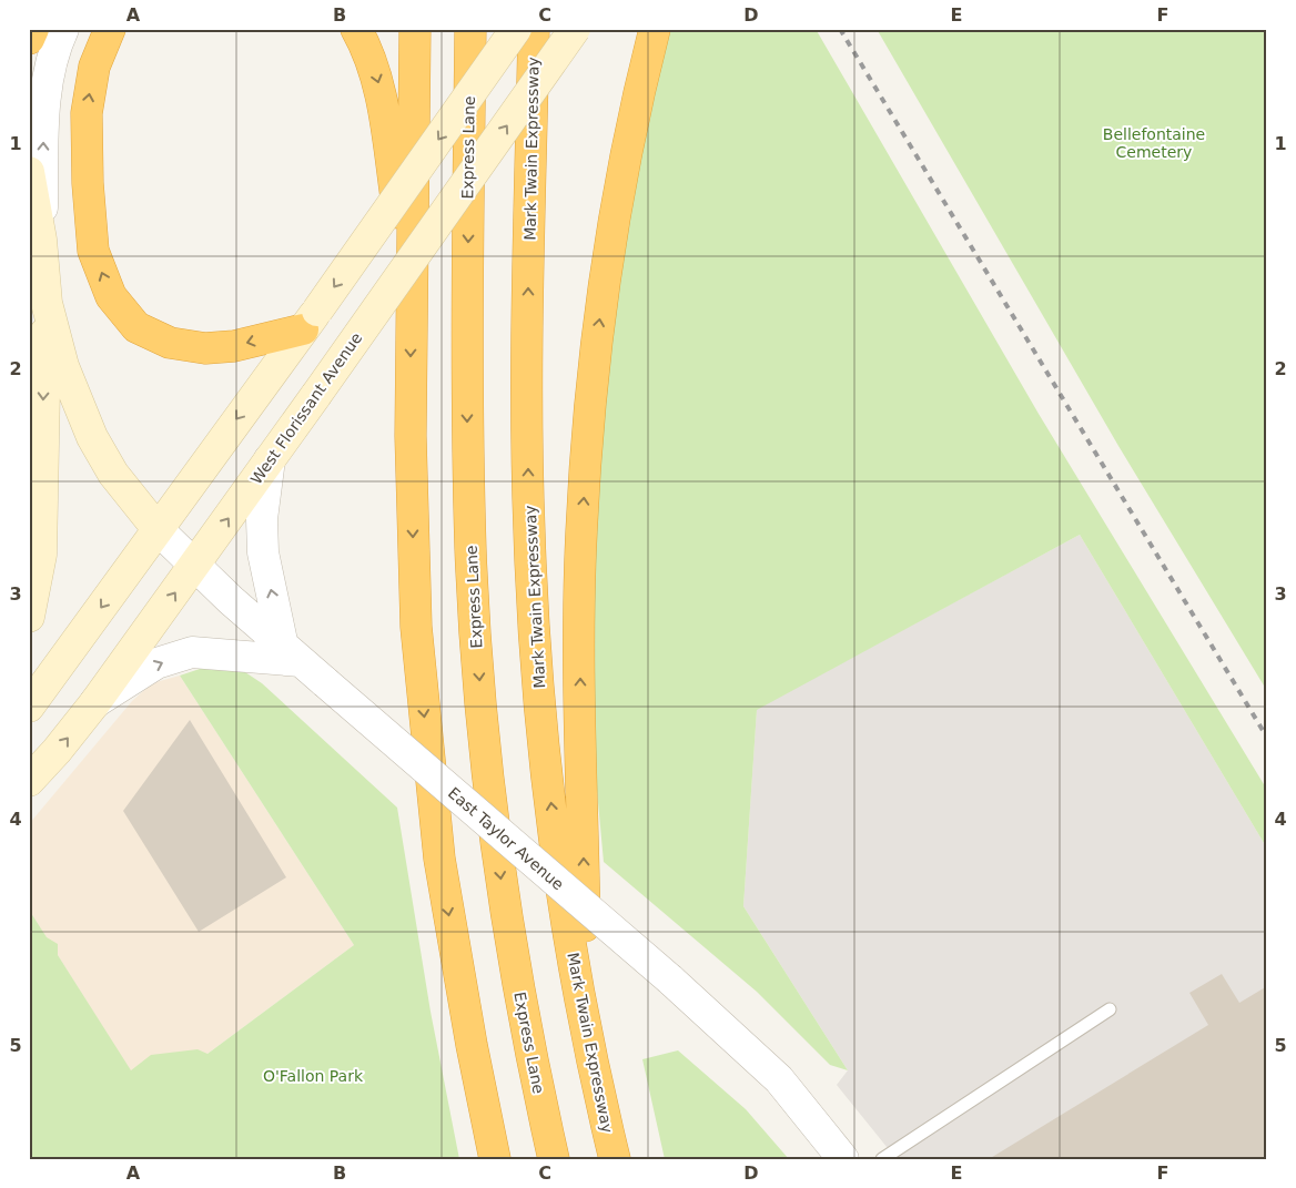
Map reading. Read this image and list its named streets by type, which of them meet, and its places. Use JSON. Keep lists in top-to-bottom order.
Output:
{
  "streets": {
    "highway": ["Express Lane", "Mark Twain Expressway"],
    "main road": ["West Florissant Avenue"],
    "street": ["East Taylor Avenue"]
  },
  "crossings": [
    ["West Florissant Avenue", "East Taylor Avenue"]
  ],
  "parks": ["Bellefontaine Cemetery", "O'Fallon Park"],
  "grid": {
    "columns": [
      "A",
      "B",
      "C",
      "D",
      "E",
      "F"
    ],
    "rows": [
      "1",
      "2",
      "3",
      "4",
      "5"
    ]
  }
}
